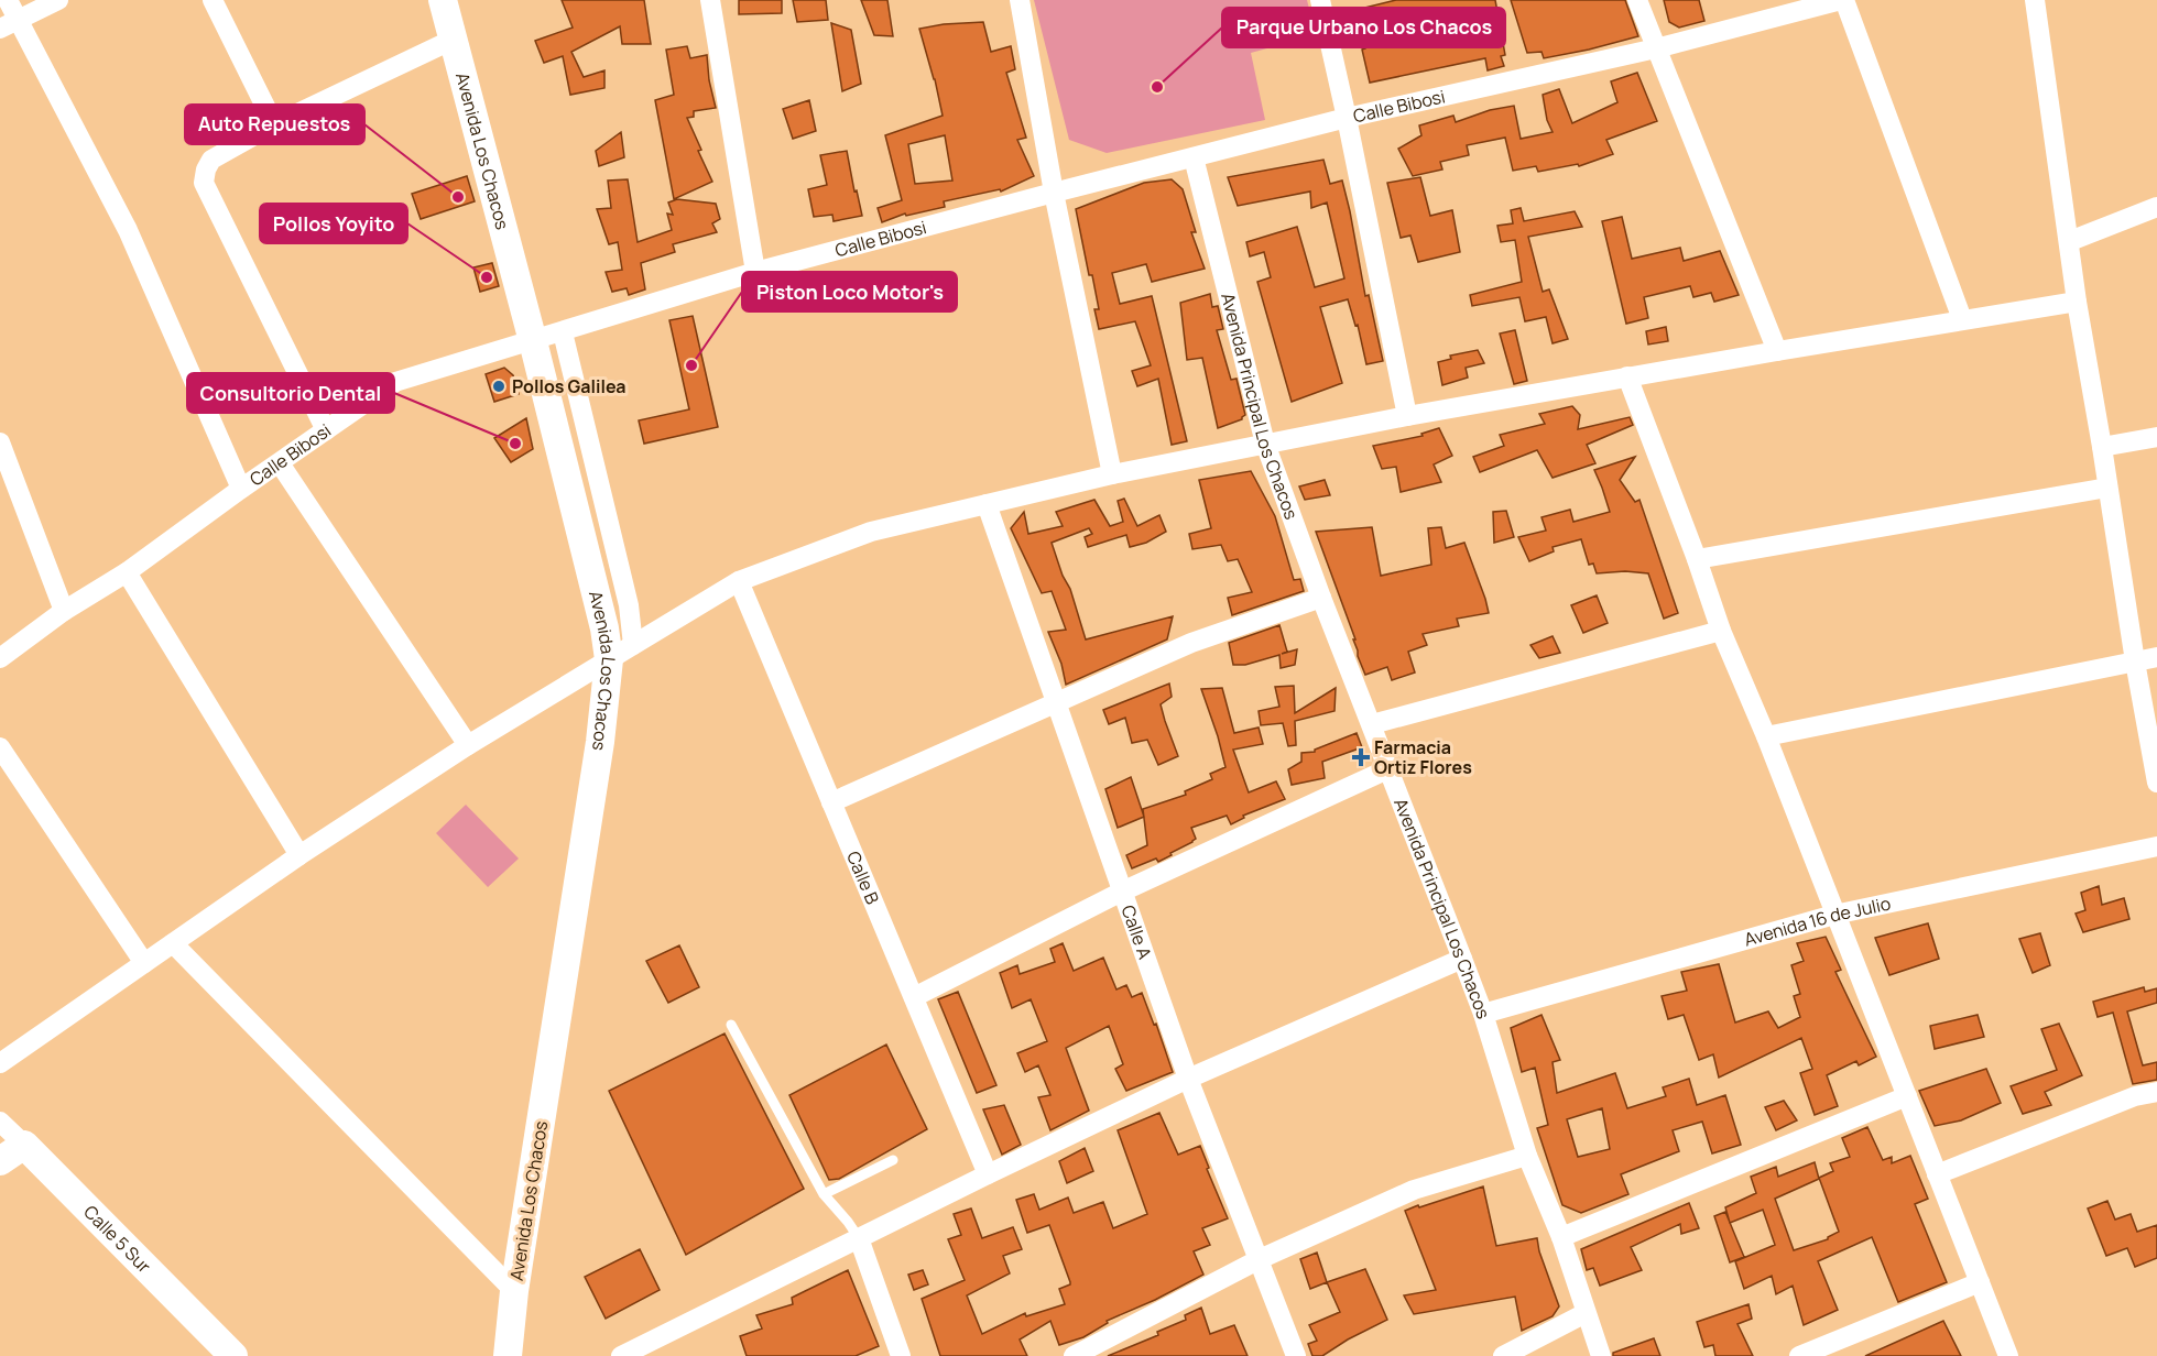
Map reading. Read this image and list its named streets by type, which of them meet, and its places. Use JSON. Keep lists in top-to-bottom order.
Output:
{
  "streets": {
    "street": [
      "Calle Bibosi",
      "Avenida Los Chacos",
      "Avenida Principal Los Chacos",
      "Calle B",
      "Avenida 16 de Julio",
      "Calle A",
      "Calle 5 Sur"
    ]
  },
  "crossings": [
    ["Calle Bibosi", "Avenida Los Chacos"],
    ["Calle Bibosi", "Avenida Principal Los Chacos"],
    ["Avenida Principal Los Chacos", "Avenida 16 de Julio"]
  ],
  "places": {
    "other": [
      "Parque Urbano Los Chacos",
      "Auto Repuestos",
      "Pollos Yoyito",
      "Piston Loco Motor's",
      "Pollos Galilea",
      "Consultorio Dental"
    ],
    "health": ["Farmacia Ortiz Flores"]
  }
}
